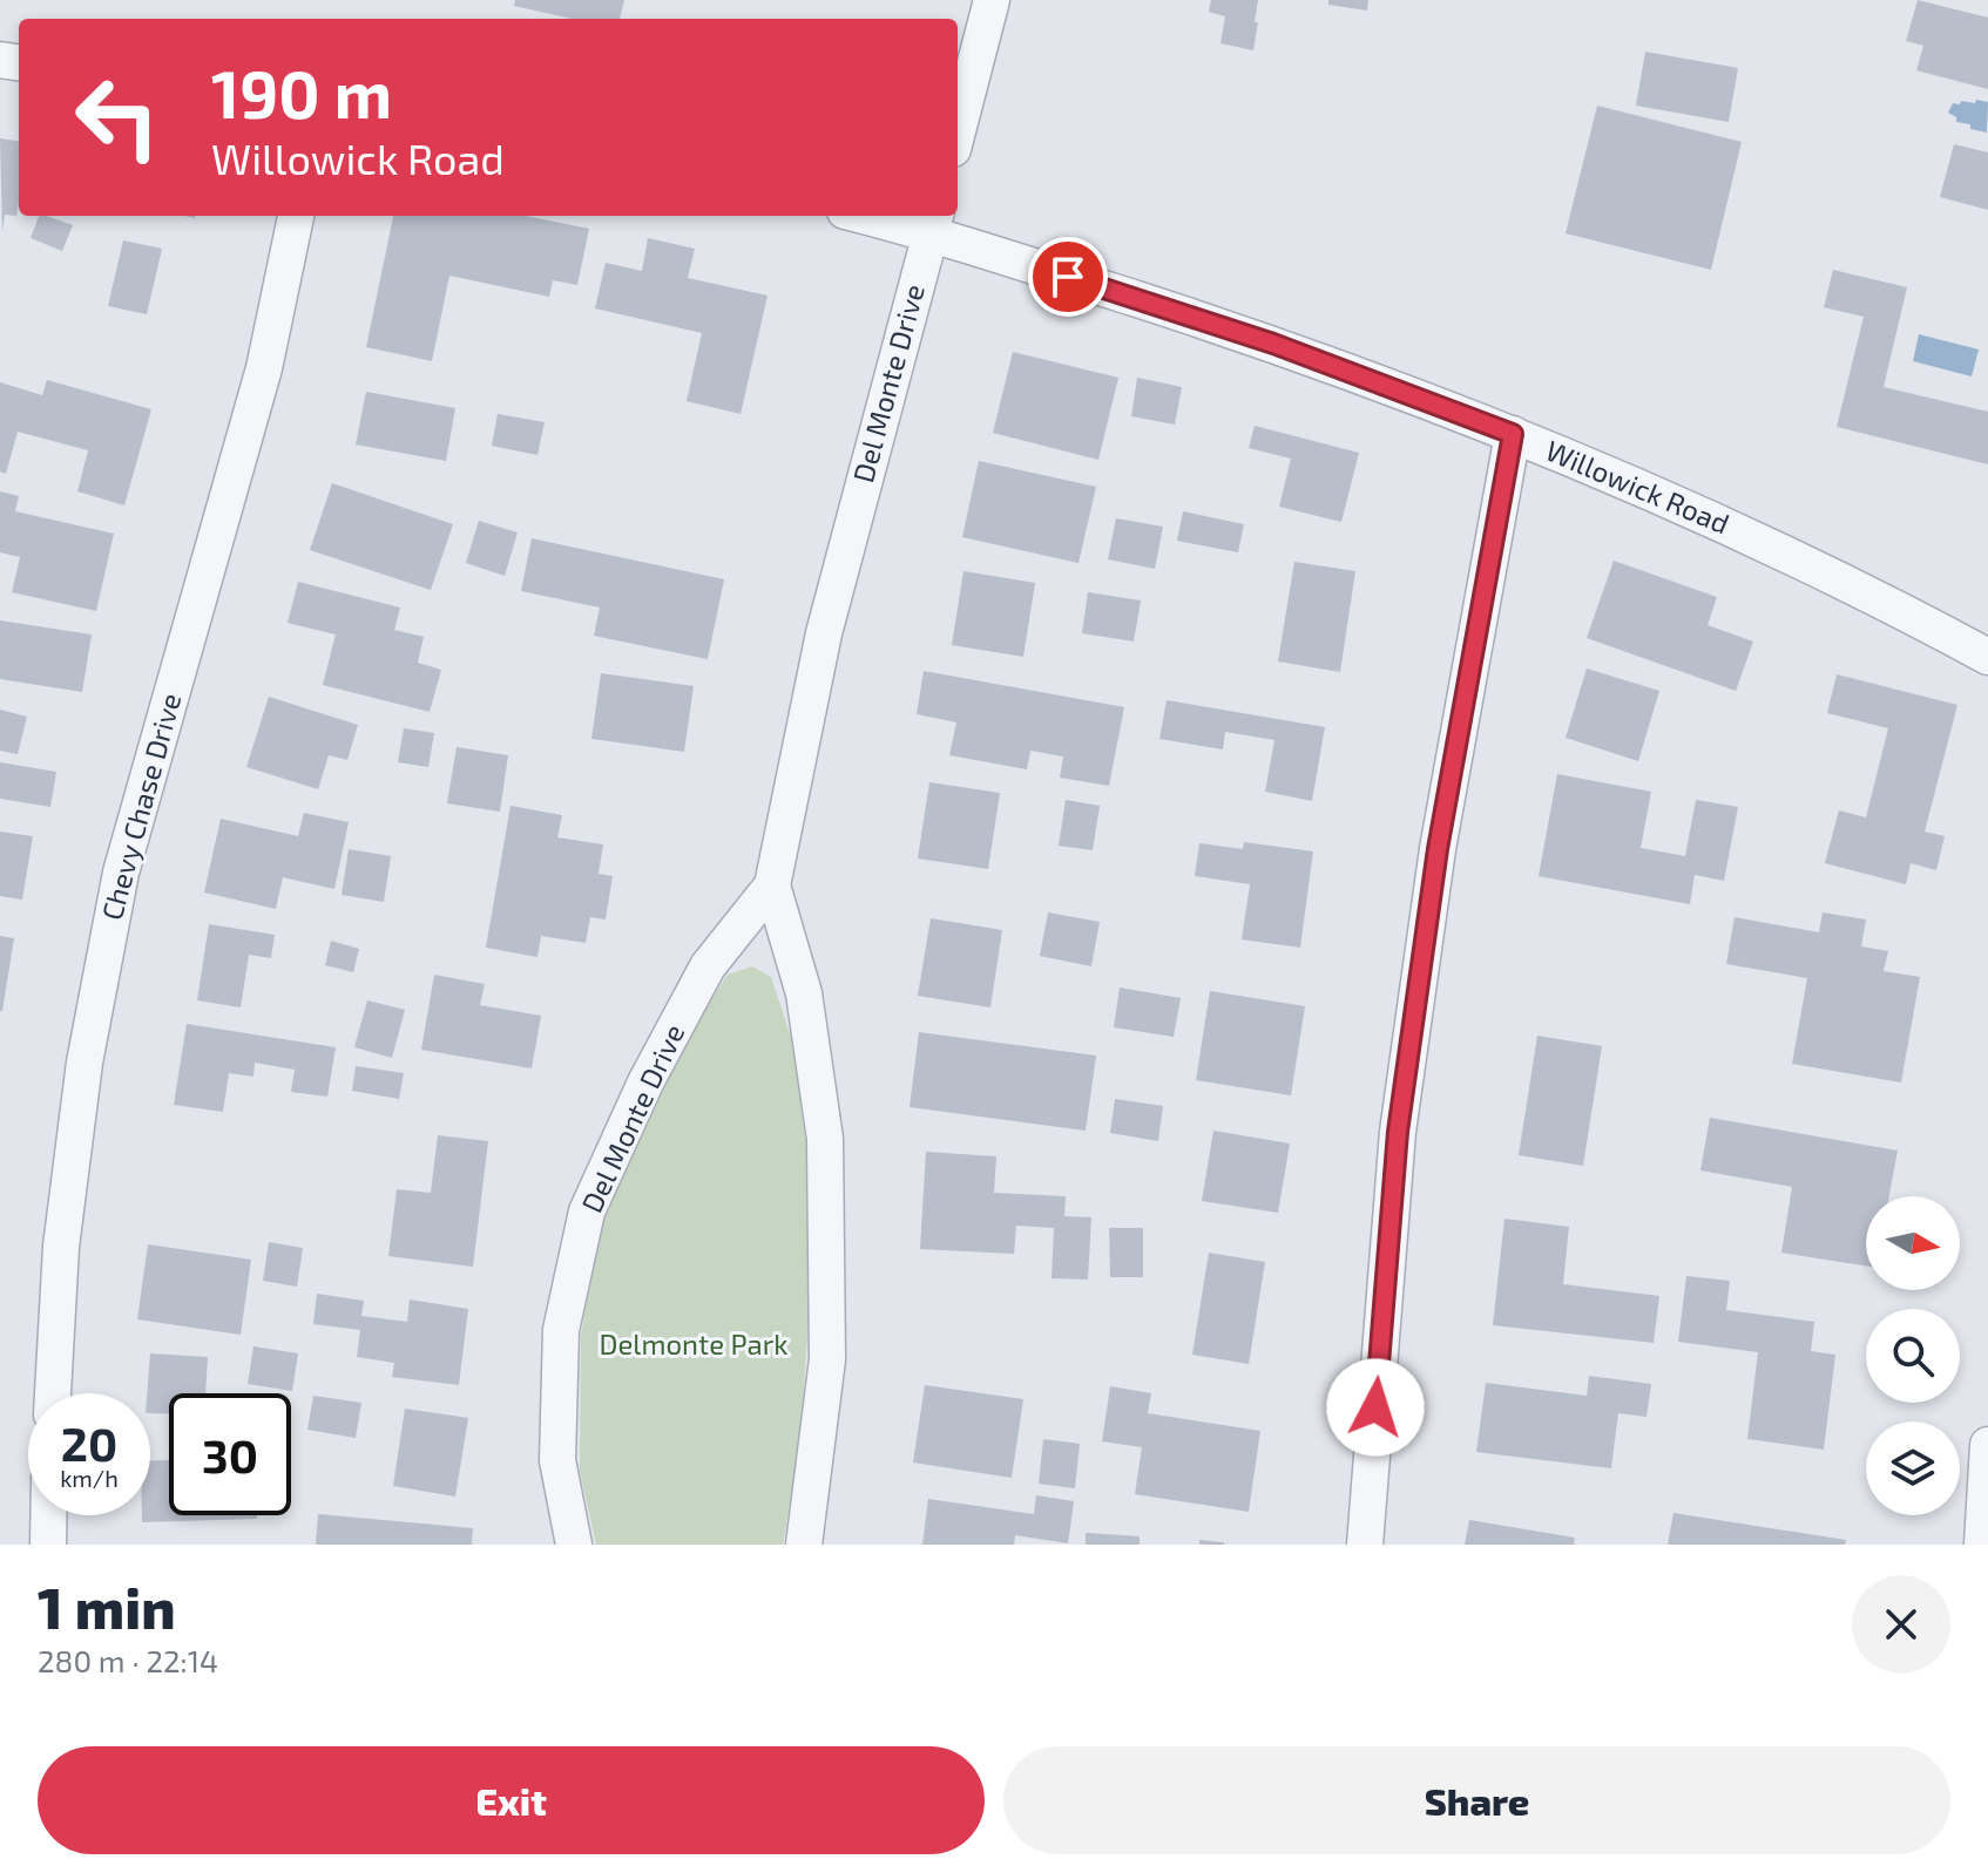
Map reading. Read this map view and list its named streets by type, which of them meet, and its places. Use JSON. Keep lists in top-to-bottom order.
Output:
{
  "streets": {
    "street": ["Del Monte Drive", "Willowick Road", "Chevy Chase Drive"]
  },
  "crossings": [
    ["Del Monte Drive", "Willowick Road"]
  ],
  "parks": ["Delmonte Park"],
  "north": "right",
  "page": {
    "turn": ["190 m", "Willowick Road"],
    "speed": "20 km/h",
    "limit": "30",
    "heading": ["1 min", "280 m · 22:14"],
    "buttons": ["Exit", "Share"]
  }
}
